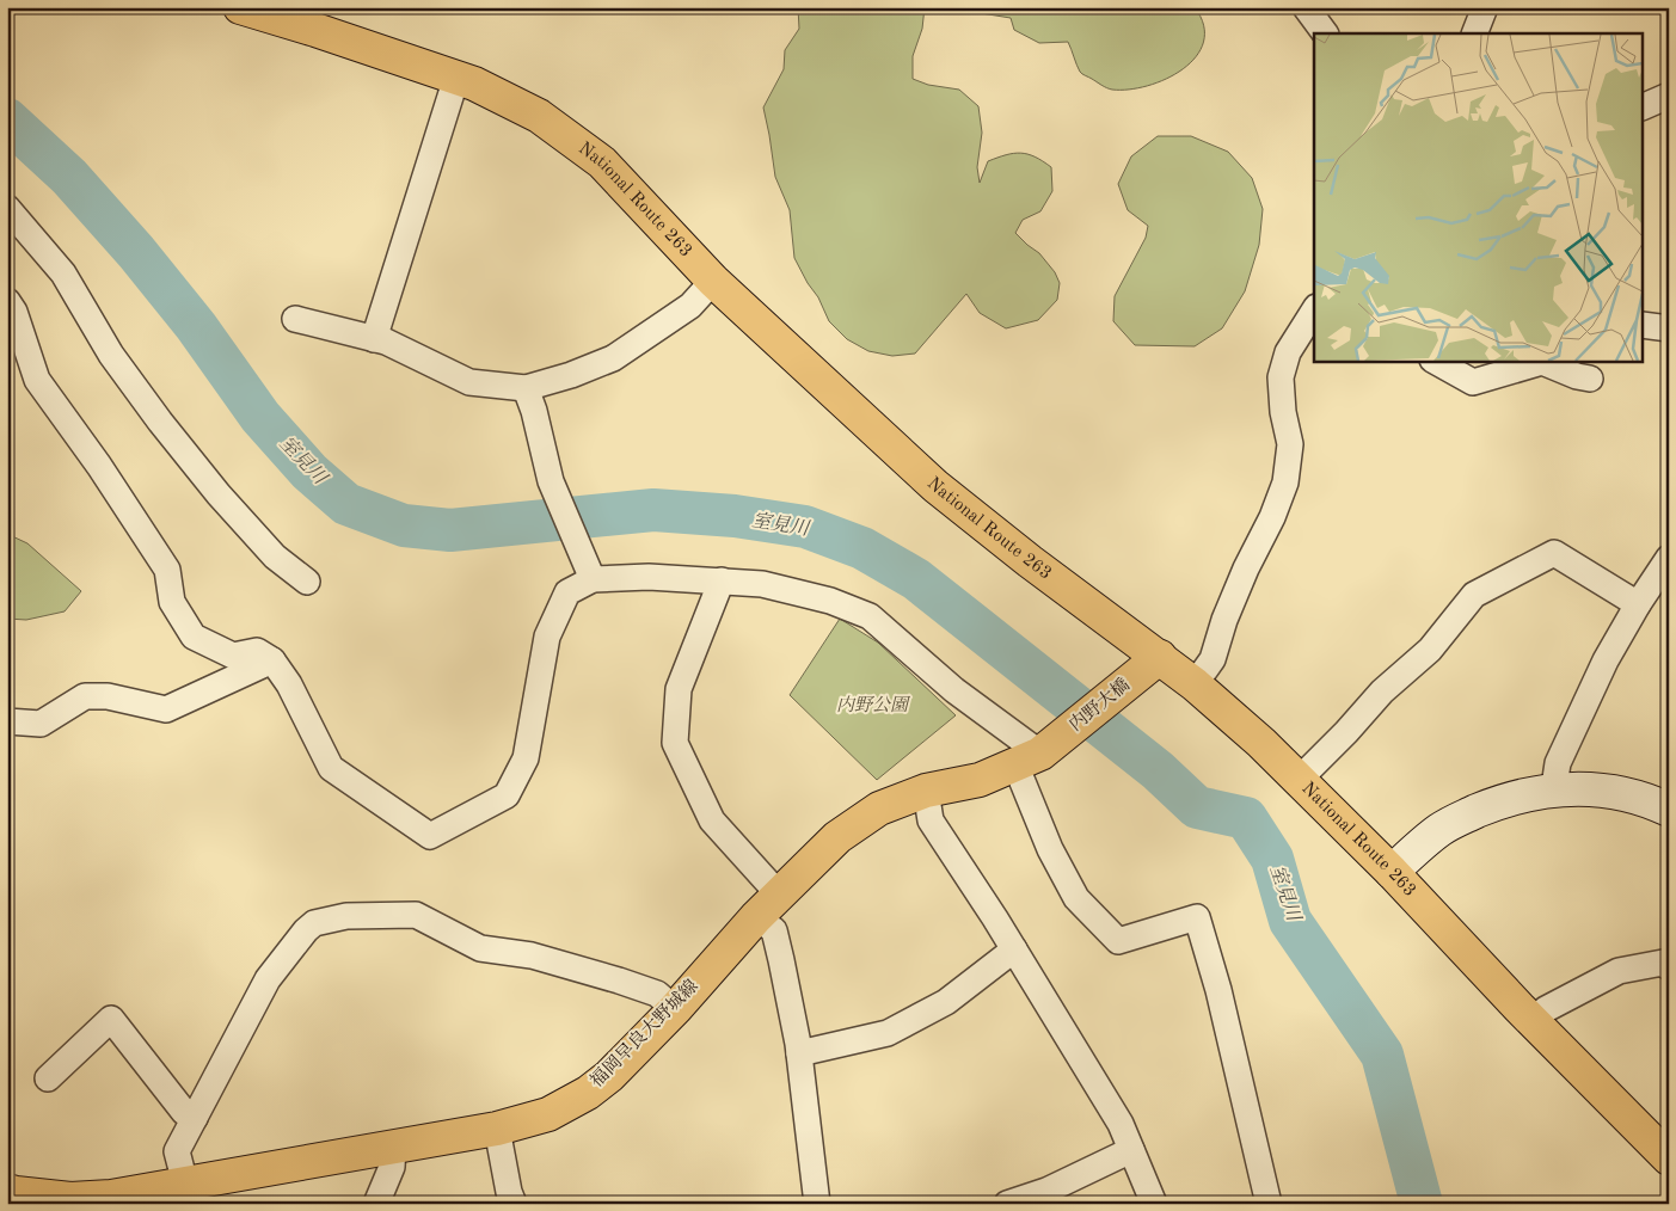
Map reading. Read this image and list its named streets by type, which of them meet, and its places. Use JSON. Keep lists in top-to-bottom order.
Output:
{
  "streets": {
    "main road": ["National Route 263", "内野大橋", "福岡早良大野城線"]
  },
  "crossings": [
    ["National Route 263", "内野大橋"],
    ["内野大橋", "福岡早良大野城線"]
  ],
  "water": ["室見川"],
  "parks": ["内野公園"]
}
